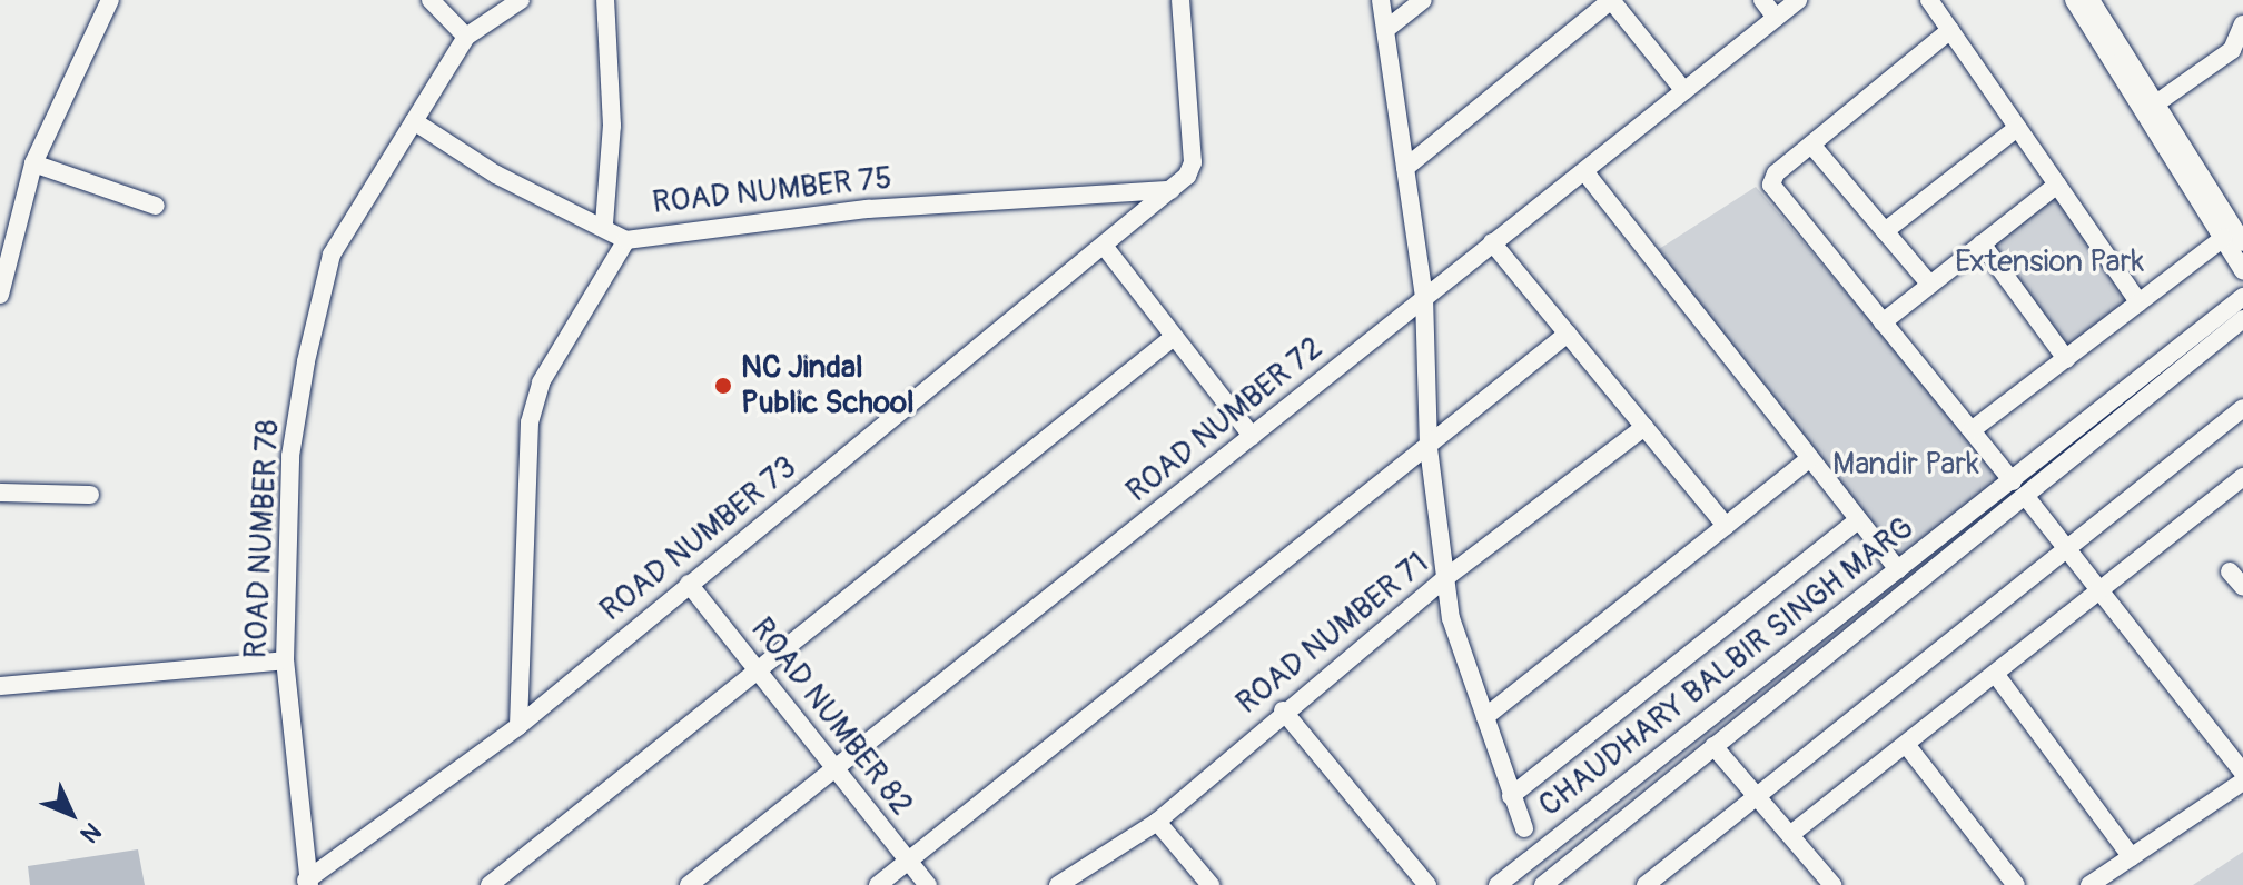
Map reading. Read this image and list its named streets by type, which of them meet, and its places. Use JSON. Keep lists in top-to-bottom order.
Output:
{
  "streets": {
    "street": [
      "ROAD NUMBER 75",
      "ROAD NUMBER 72",
      "ROAD NUMBER 78",
      "ROAD NUMBER 73",
      "ROAD NUMBER 71",
      "CHAUDHARY BALBIR SINGH MARG",
      "ROAD NUMBER 82"
    ]
  },
  "crossings": [
    ["ROAD NUMBER 75", "ROAD NUMBER 73"],
    ["ROAD NUMBER 72", "ROAD NUMBER 82"],
    ["ROAD NUMBER 78", "ROAD NUMBER 73"],
    ["ROAD NUMBER 73", "ROAD NUMBER 82"]
  ],
  "parks": ["Extension Park", "Mandir Park"],
  "places": ["NC Jindal Public School"],
  "north": "bottom right"
}
